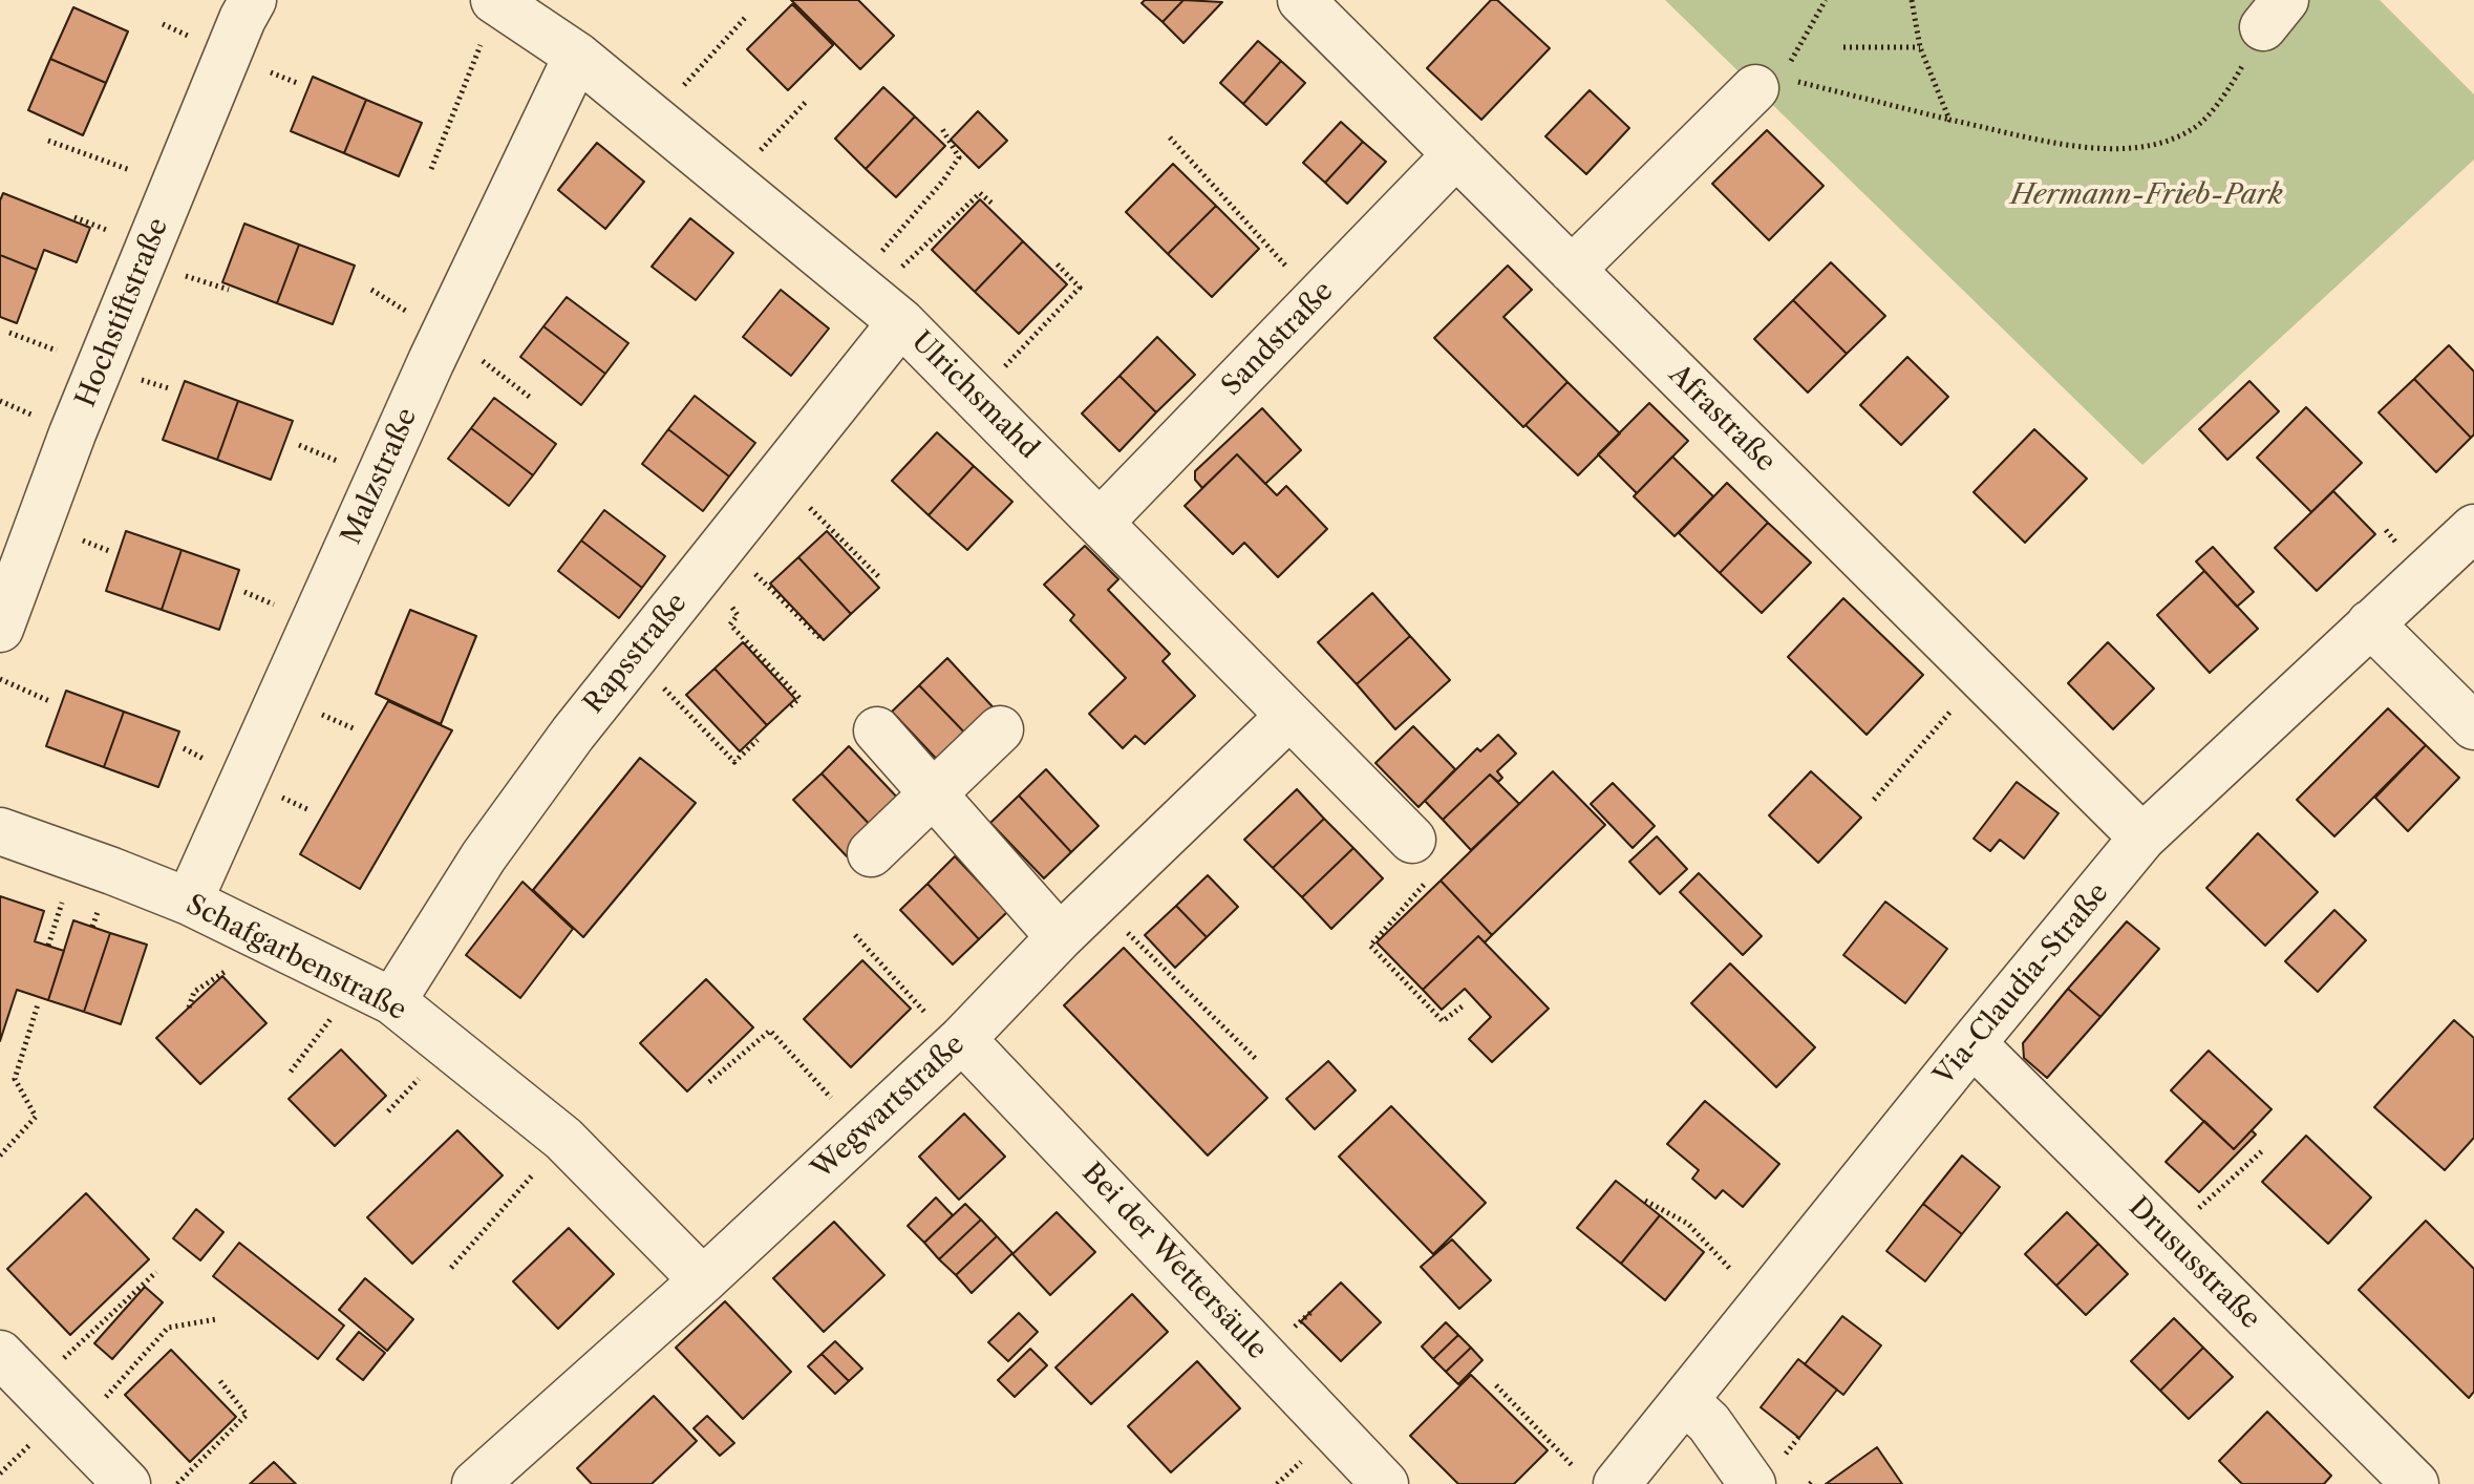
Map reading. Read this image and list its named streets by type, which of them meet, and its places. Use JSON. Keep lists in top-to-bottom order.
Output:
{
  "streets": {
    "street": [
      "Hochstiftstraße",
      "Sandstraße",
      "Ulrichsmahd",
      "Afrastraße",
      "Malzstraße",
      "Rapsstraße",
      "Schafgarbenstraße",
      "Via-Claudia-Straße",
      "Wegwartstraße",
      "Bei der Wettersäule",
      "Drususstraße"
    ]
  },
  "crossings": [
    ["Sandstraße", "Ulrichsmahd"],
    ["Sandstraße", "Afrastraße"],
    ["Ulrichsmahd", "Malzstraße"],
    ["Ulrichsmahd", "Rapsstraße"],
    ["Ulrichsmahd", "Wegwartstraße"],
    ["Afrastraße", "Via-Claudia-Straße"],
    ["Malzstraße", "Schafgarbenstraße"],
    ["Rapsstraße", "Schafgarbenstraße"],
    ["Schafgarbenstraße", "Wegwartstraße"],
    ["Via-Claudia-Straße", "Drususstraße"],
    ["Wegwartstraße", "Bei der Wettersäule"]
  ],
  "parks": ["Hermann-Frieb-Park"]
}
